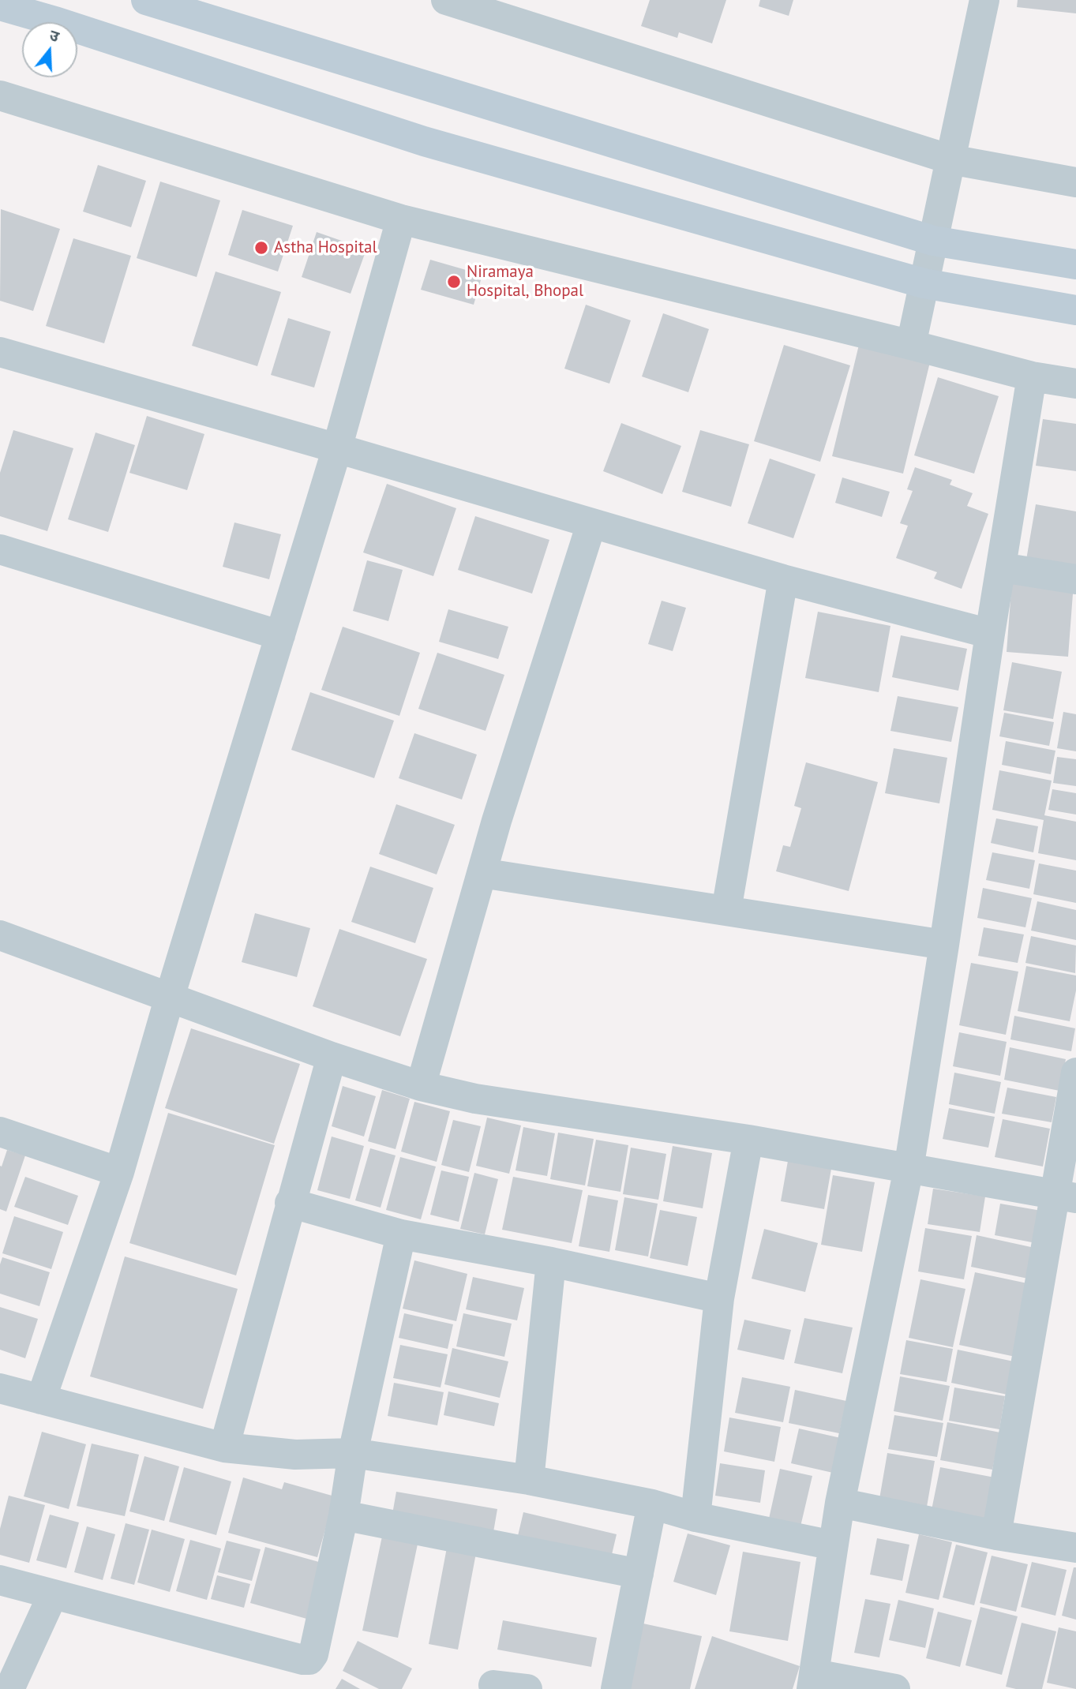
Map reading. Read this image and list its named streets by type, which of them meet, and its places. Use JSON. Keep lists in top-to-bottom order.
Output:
{
  "places": ["Astha Hospital", "Niramaya Hospital, Bhopal"],
  "north": "top"
}
